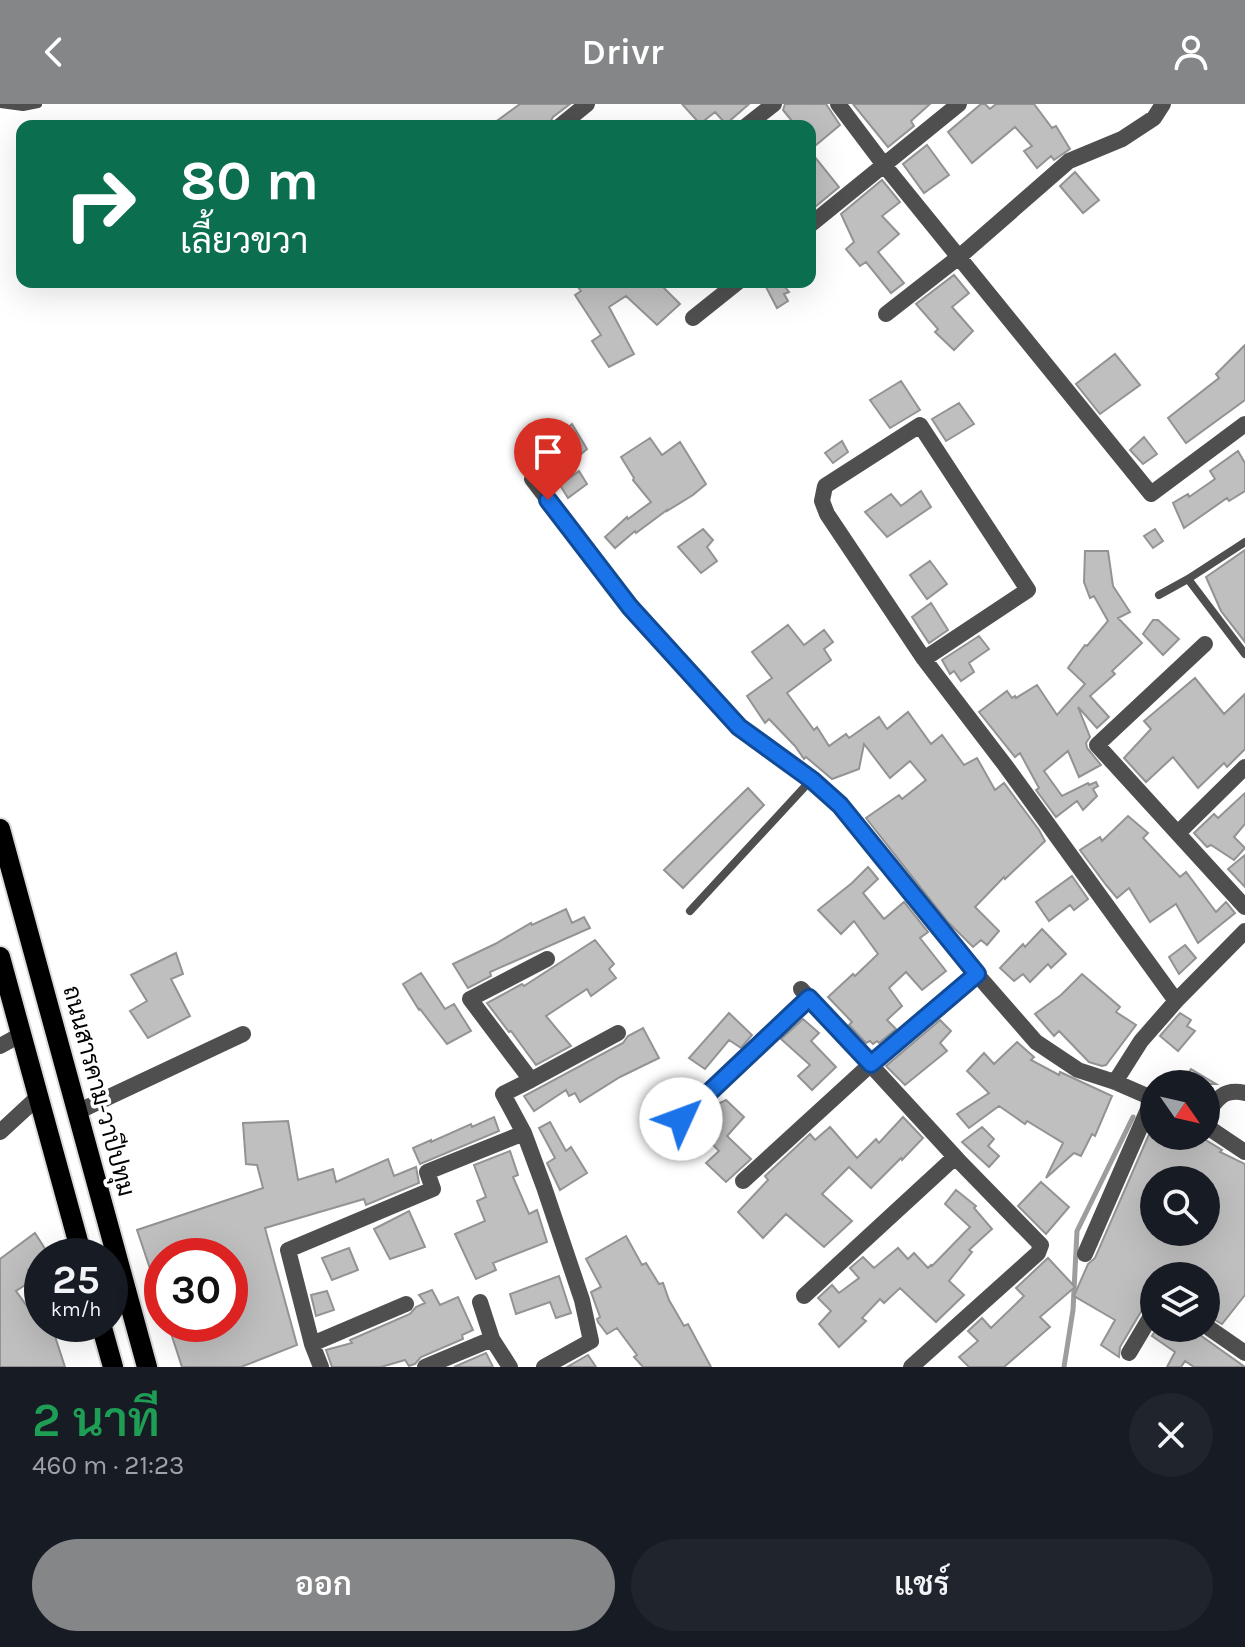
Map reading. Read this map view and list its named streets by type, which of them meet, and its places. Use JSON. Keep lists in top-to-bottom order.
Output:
{
  "streets": {
    "main road": ["ถนนสารคาม-วาปีปทุม"]
  },
  "north": "bottom right",
  "page": {
    "header": "Drivr",
    "turn": ["80 m", "เลี้ยวขวา"],
    "speed": "25 km/h",
    "limit": "30",
    "heading": ["2 นาที", "460 m · 21:23"],
    "buttons": ["ออก", "แชร์"]
  }
}
